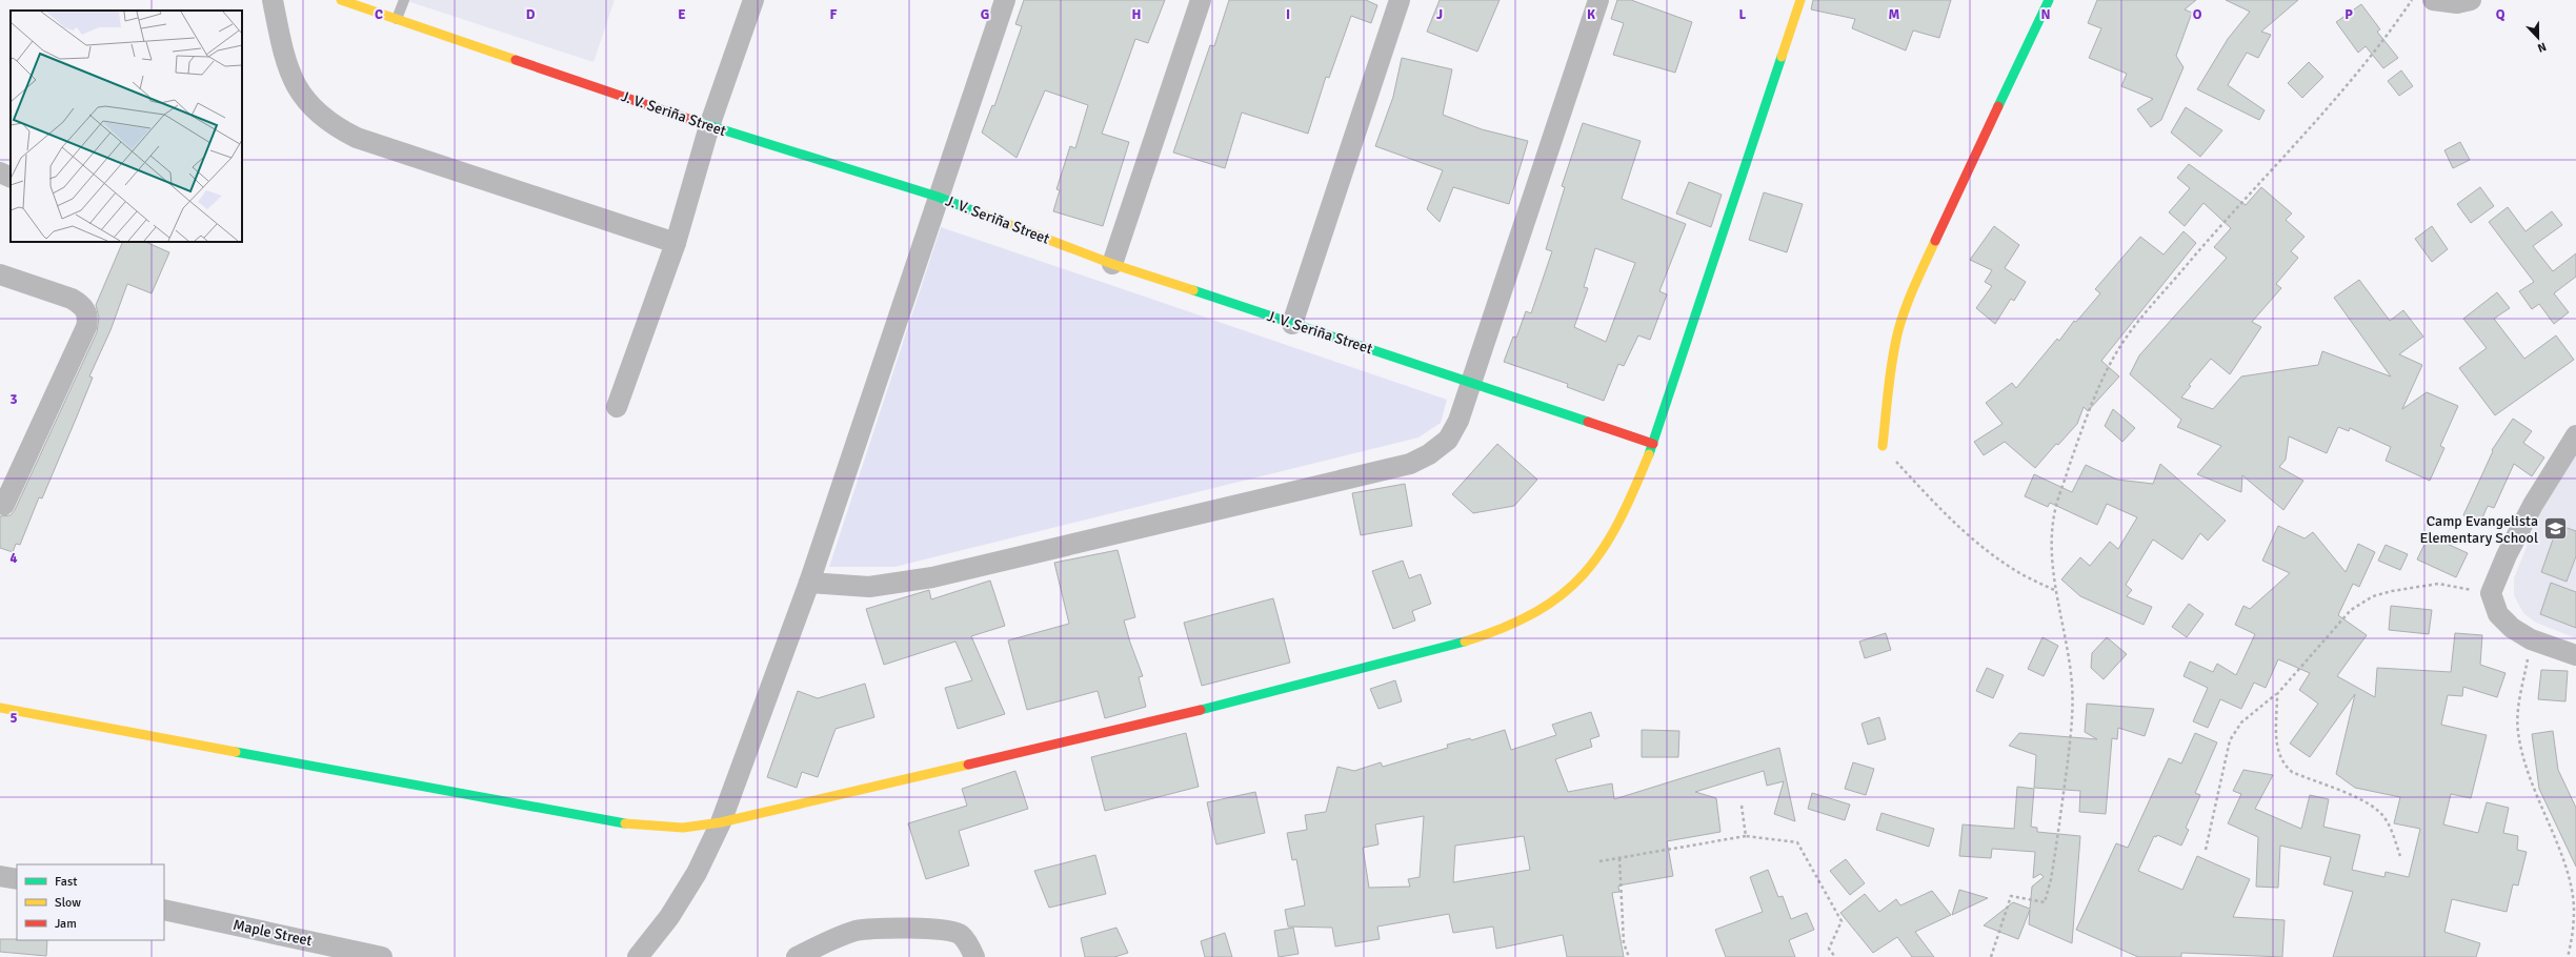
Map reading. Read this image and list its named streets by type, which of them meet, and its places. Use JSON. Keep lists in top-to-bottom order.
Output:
{
  "streets": {
    "street": ["J. V. Seriña Street", "Maple Street"]
  },
  "places": {
    "school or university": ["Camp Evangelista Elementary School"]
  },
  "legend": ["Fast", "Slow", "Jam"],
  "north": "bottom",
  "grid": {
    "columns": [
      "C",
      "D",
      "E",
      "F",
      "G",
      "H",
      "I",
      "J",
      "K",
      "L",
      "M",
      "N",
      "O",
      "P",
      "Q"
    ],
    "rows": ["3", "4", "5"]
  }
}
